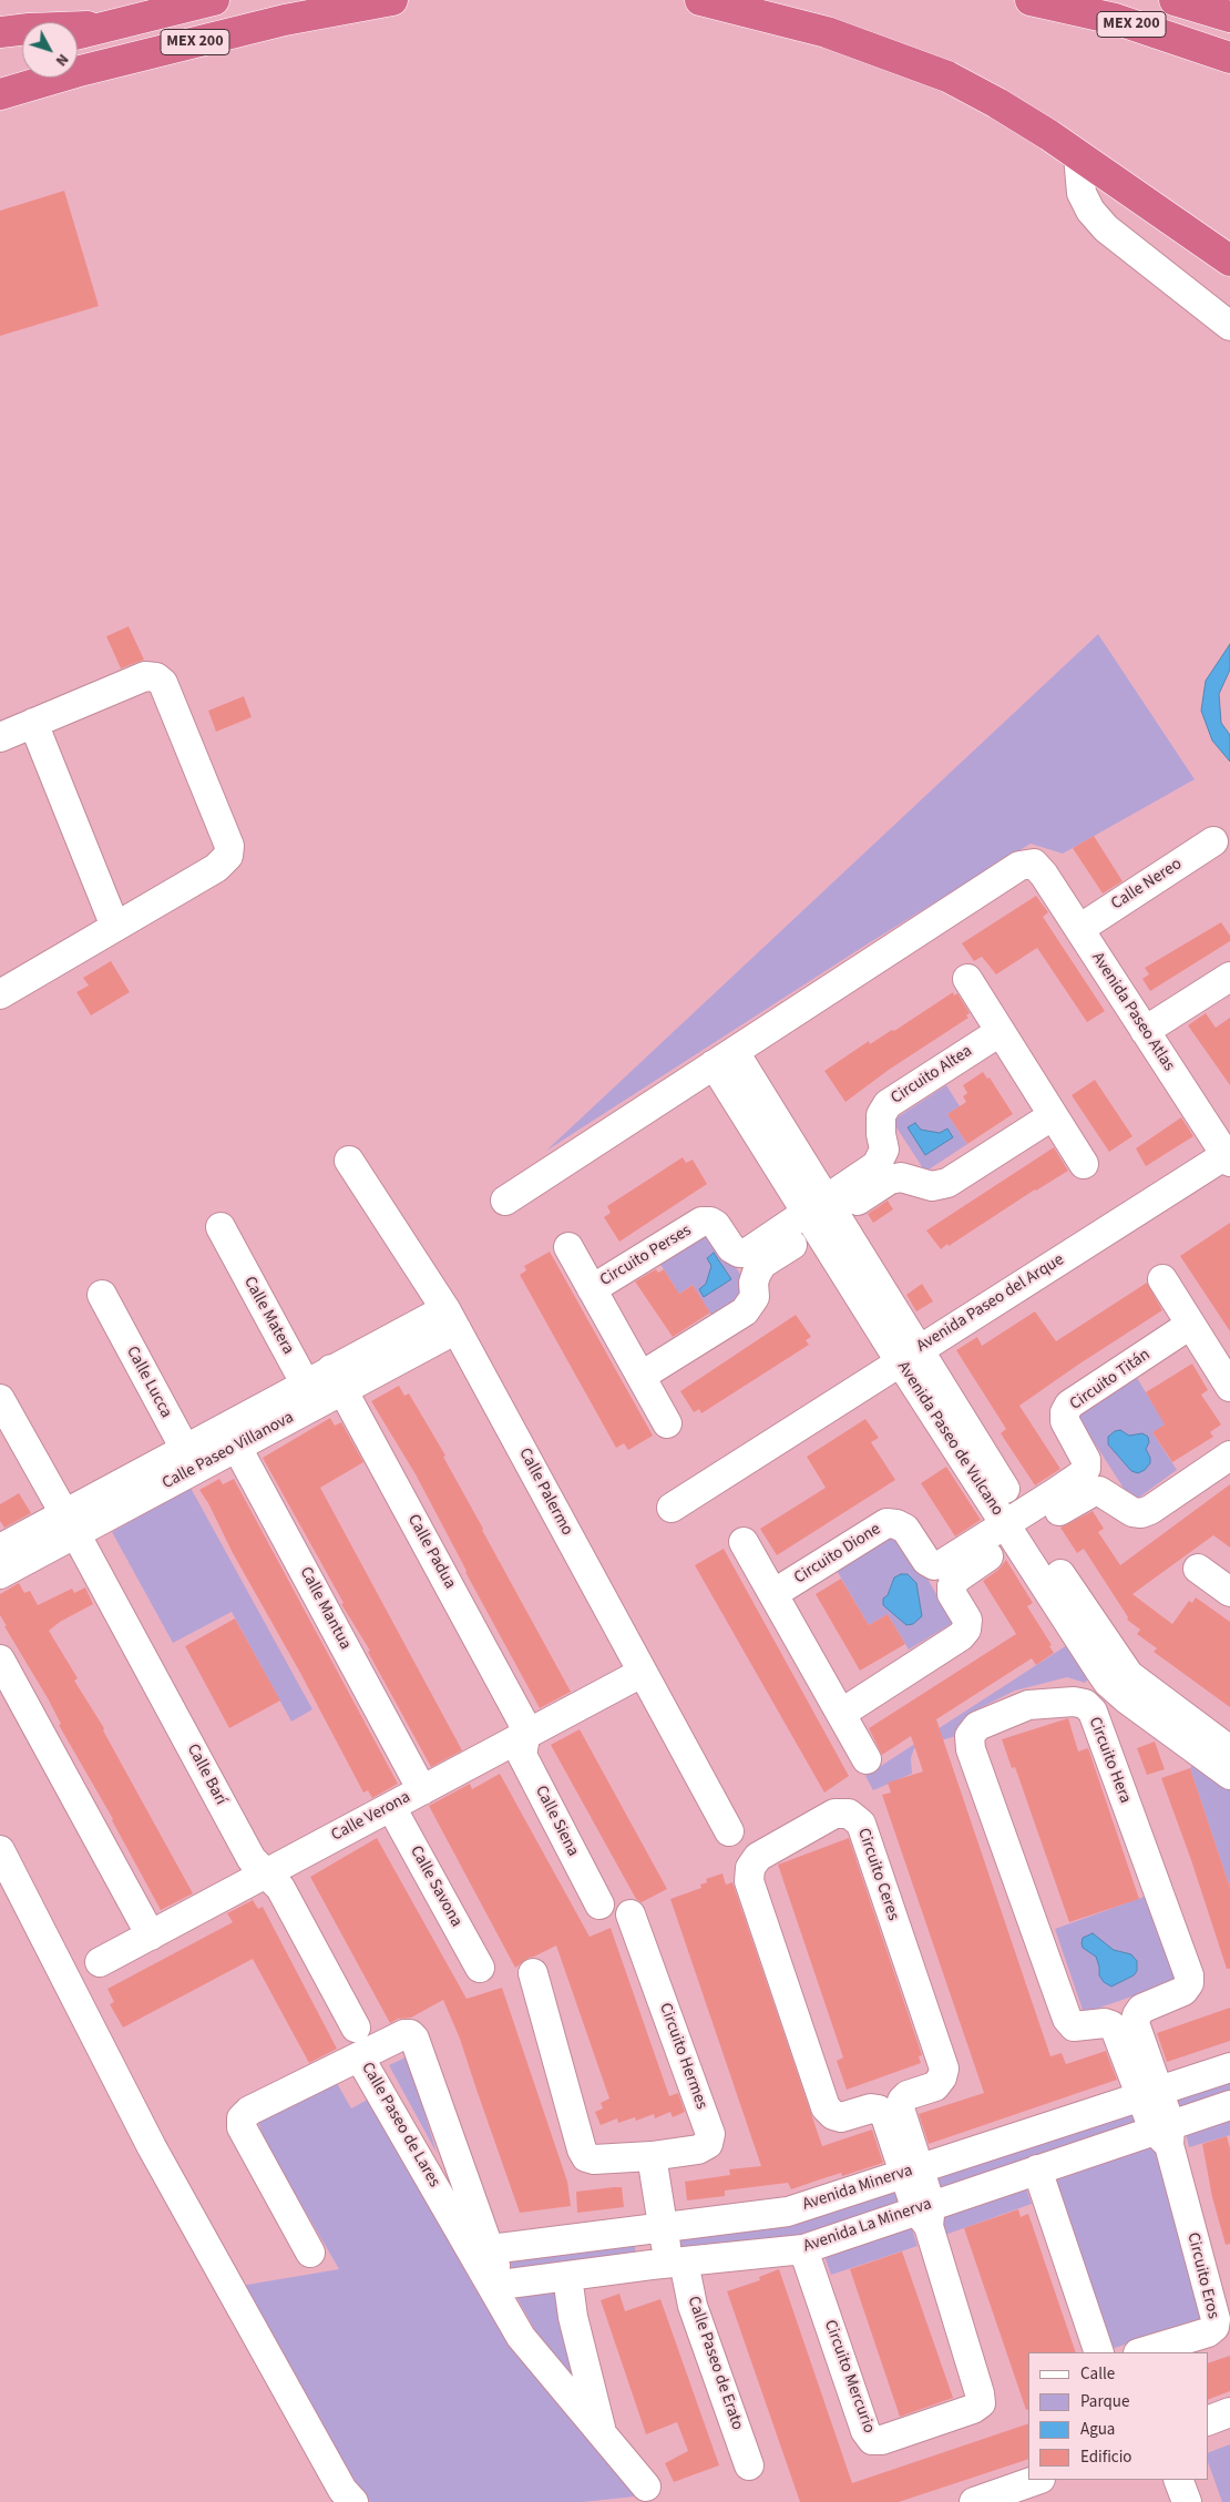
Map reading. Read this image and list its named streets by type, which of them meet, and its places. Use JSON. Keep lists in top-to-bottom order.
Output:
{
  "streets": {
    "highway": ["MEX 200"],
    "street": [
      "Calle Nereo",
      "Avenida Paseo Atlas",
      "Circuito Altea",
      "Circuito Perses",
      "Avenida Paseo del Arque",
      "Calle Matera",
      "Circuito Titán",
      "Calle Lucca",
      "Avenida Paseo de Vulcano",
      "Calle Paseo Villanova",
      "Calle Palermo",
      "Calle Padua",
      "Circuito Dione",
      "Calle Mantua",
      "Circuito Hera",
      "Calle Barí",
      "Calle Verona",
      "Calle Siena",
      "Circuito Ceres",
      "Calle Savona",
      "Circuito Hermes",
      "Calle Paseo de Lares",
      "Avenida Minerva",
      "Avenida La Minerva",
      "Circuito Eros",
      "Calle Paseo de Erato",
      "Circuito Mercurio"
    ]
  },
  "crossings": [
    ["Calle Nereo", "Avenida Paseo Atlas"],
    ["Avenida Paseo Atlas", "Avenida Paseo del Arque"],
    ["Avenida Paseo Atlas", "Avenida Paseo de Vulcano"],
    ["Circuito Altea", "Circuito Perses"],
    ["Circuito Altea", "Avenida Paseo de Vulcano"],
    ["Circuito Perses", "Avenida Paseo de Vulcano"],
    ["Avenida Paseo del Arque", "Avenida Paseo de Vulcano"],
    ["Calle Matera", "Calle Paseo Villanova"],
    ["Circuito Titán", "Avenida Paseo de Vulcano"],
    ["Circuito Titán", "Circuito Dione"],
    ["Calle Lucca", "Calle Paseo Villanova"],
    ["Avenida Paseo de Vulcano", "Circuito Dione"],
    ["Calle Paseo Villanova", "Calle Palermo"],
    ["Calle Paseo Villanova", "Calle Padua"],
    ["Calle Paseo Villanova", "Calle Mantua"],
    ["Calle Paseo Villanova", "Calle Barí"],
    ["Calle Palermo", "Calle Verona"],
    ["Calle Padua", "Calle Verona"],
    ["Calle Padua", "Calle Siena"],
    ["Calle Mantua", "Calle Verona"],
    ["Circuito Hera", "Avenida Minerva"],
    ["Circuito Hera", "Avenida La Minerva"],
    ["Circuito Hera", "Circuito Eros"],
    ["Calle Barí", "Calle Verona"],
    ["Calle Verona", "Calle Siena"],
    ["Calle Verona", "Calle Savona"],
    ["Circuito Ceres", "Avenida Minerva"],
    ["Circuito Ceres", "Circuito Mercurio"],
    ["Calle Paseo de Lares", "Avenida Minerva"],
    ["Calle Paseo de Lares", "Avenida La Minerva"],
    ["Avenida Minerva", "Circuito Mercurio"],
    ["Avenida La Minerva", "Circuito Eros"],
    ["Avenida La Minerva", "Calle Paseo de Erato"],
    ["Avenida La Minerva", "Circuito Mercurio"]
  ],
  "legend": [
    "Calle",
    "Parque",
    "Agua",
    "Edificio"
  ],
  "north": "bottom right"
}
